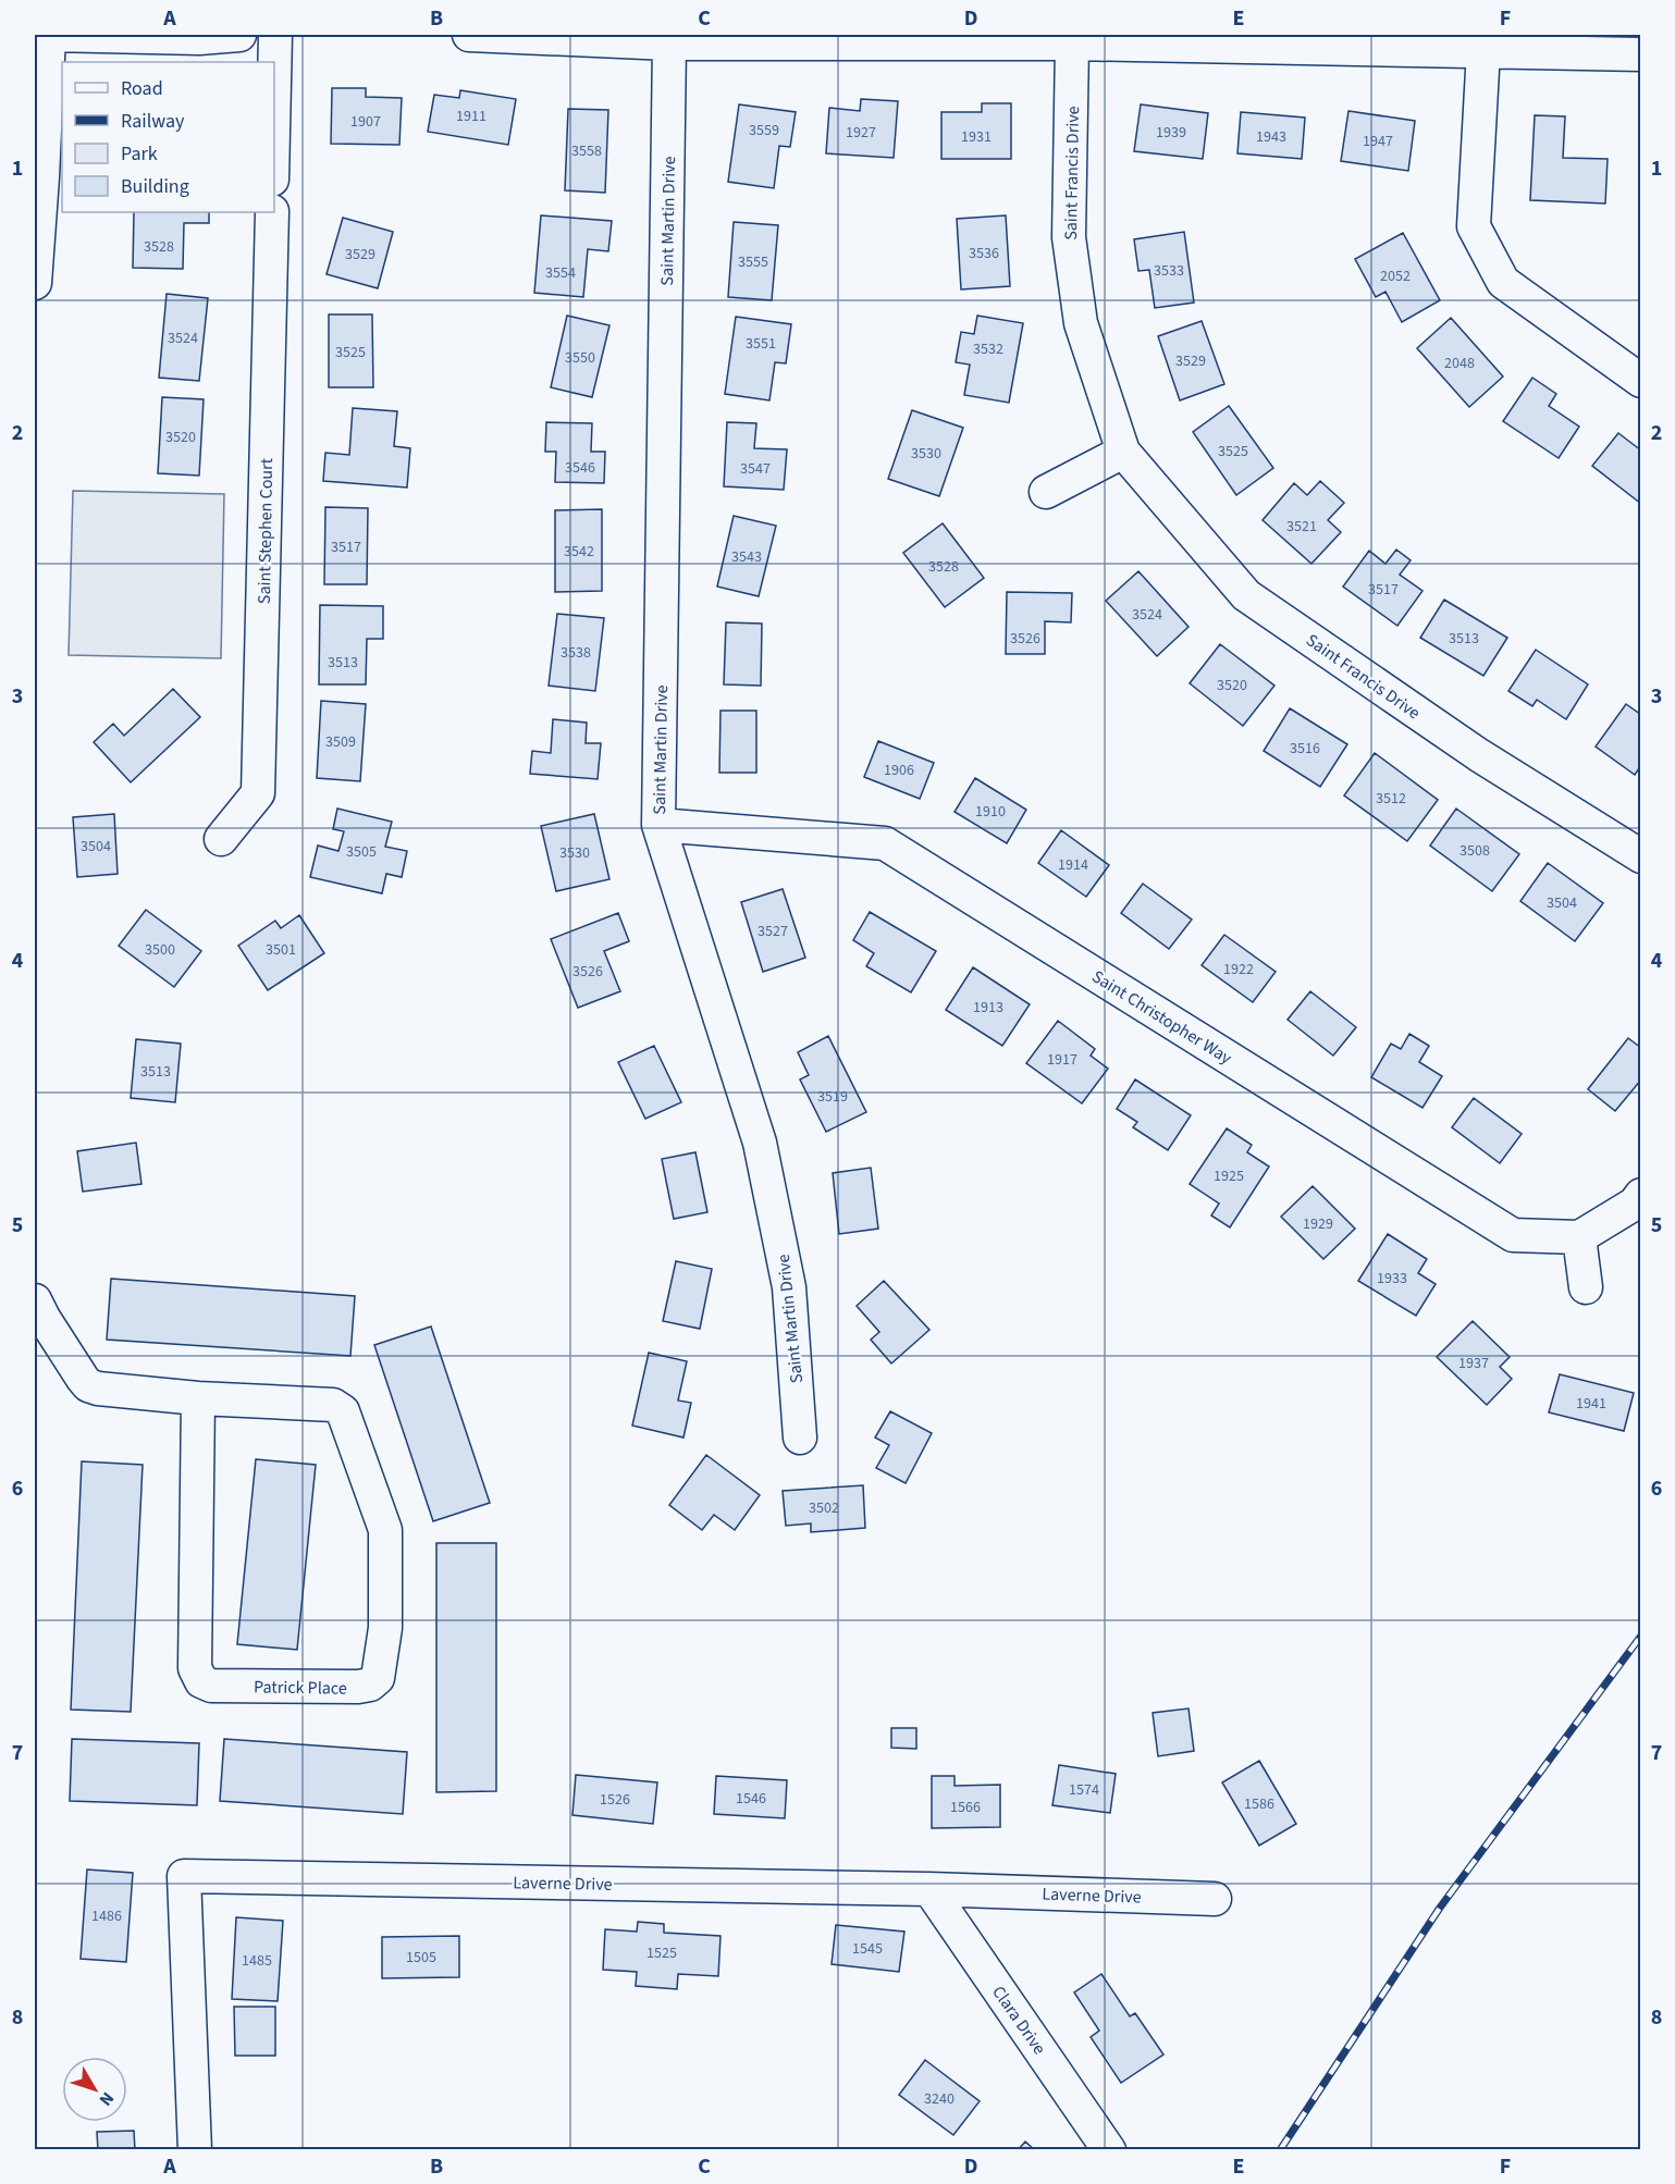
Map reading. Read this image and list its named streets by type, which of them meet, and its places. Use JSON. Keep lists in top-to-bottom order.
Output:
{
  "streets": {
    "street": [
      "Saint Francis Drive",
      "Saint Martin Drive",
      "Saint Stephen Court",
      "Saint Christopher Way",
      "Patrick Place",
      "Laverne Drive",
      "Clara Drive"
    ]
  },
  "crossings": [
    ["Saint Martin Drive", "Saint Christopher Way"],
    ["Laverne Drive", "Clara Drive"]
  ],
  "house_numbers": [
    "1911",
    "1907",
    "3559",
    "1927",
    "1939",
    "1931",
    "1943",
    "1947",
    "3558",
    "3528",
    "3536",
    "3529",
    "3555",
    "3533",
    "3554",
    "2052",
    "3524",
    "3551",
    "3532",
    "3525",
    "3550",
    "3529",
    "2048",
    "3520",
    "3525",
    "3530",
    "3546",
    "3547",
    "3521",
    "3517",
    "3542",
    "3543",
    "3528",
    "3517",
    "3524",
    "3526",
    "3513",
    "3538",
    "3513",
    "3520",
    "3509",
    "3516",
    "1906",
    "3512",
    "1910",
    "3504",
    "3508",
    "3505",
    "3530",
    "1914",
    "3504",
    "3527",
    "3500",
    "3501",
    "1922",
    "3526",
    "1913",
    "1917",
    "3513",
    "3519",
    "1925",
    "1929",
    "1933",
    "1937",
    "1941",
    "3502",
    "1574",
    "1546",
    "1526",
    "1586",
    "1566",
    "1486",
    "1545",
    "1525",
    "1505",
    "1485",
    "3240"
  ],
  "legend": [
    "Road",
    "Railway",
    "Park",
    "Building"
  ],
  "north": "bottom right",
  "grid": {
    "columns": [
      "A",
      "B",
      "C",
      "D",
      "E",
      "F"
    ],
    "rows": [
      "1",
      "2",
      "3",
      "4",
      "5",
      "6",
      "7",
      "8"
    ]
  }
}
